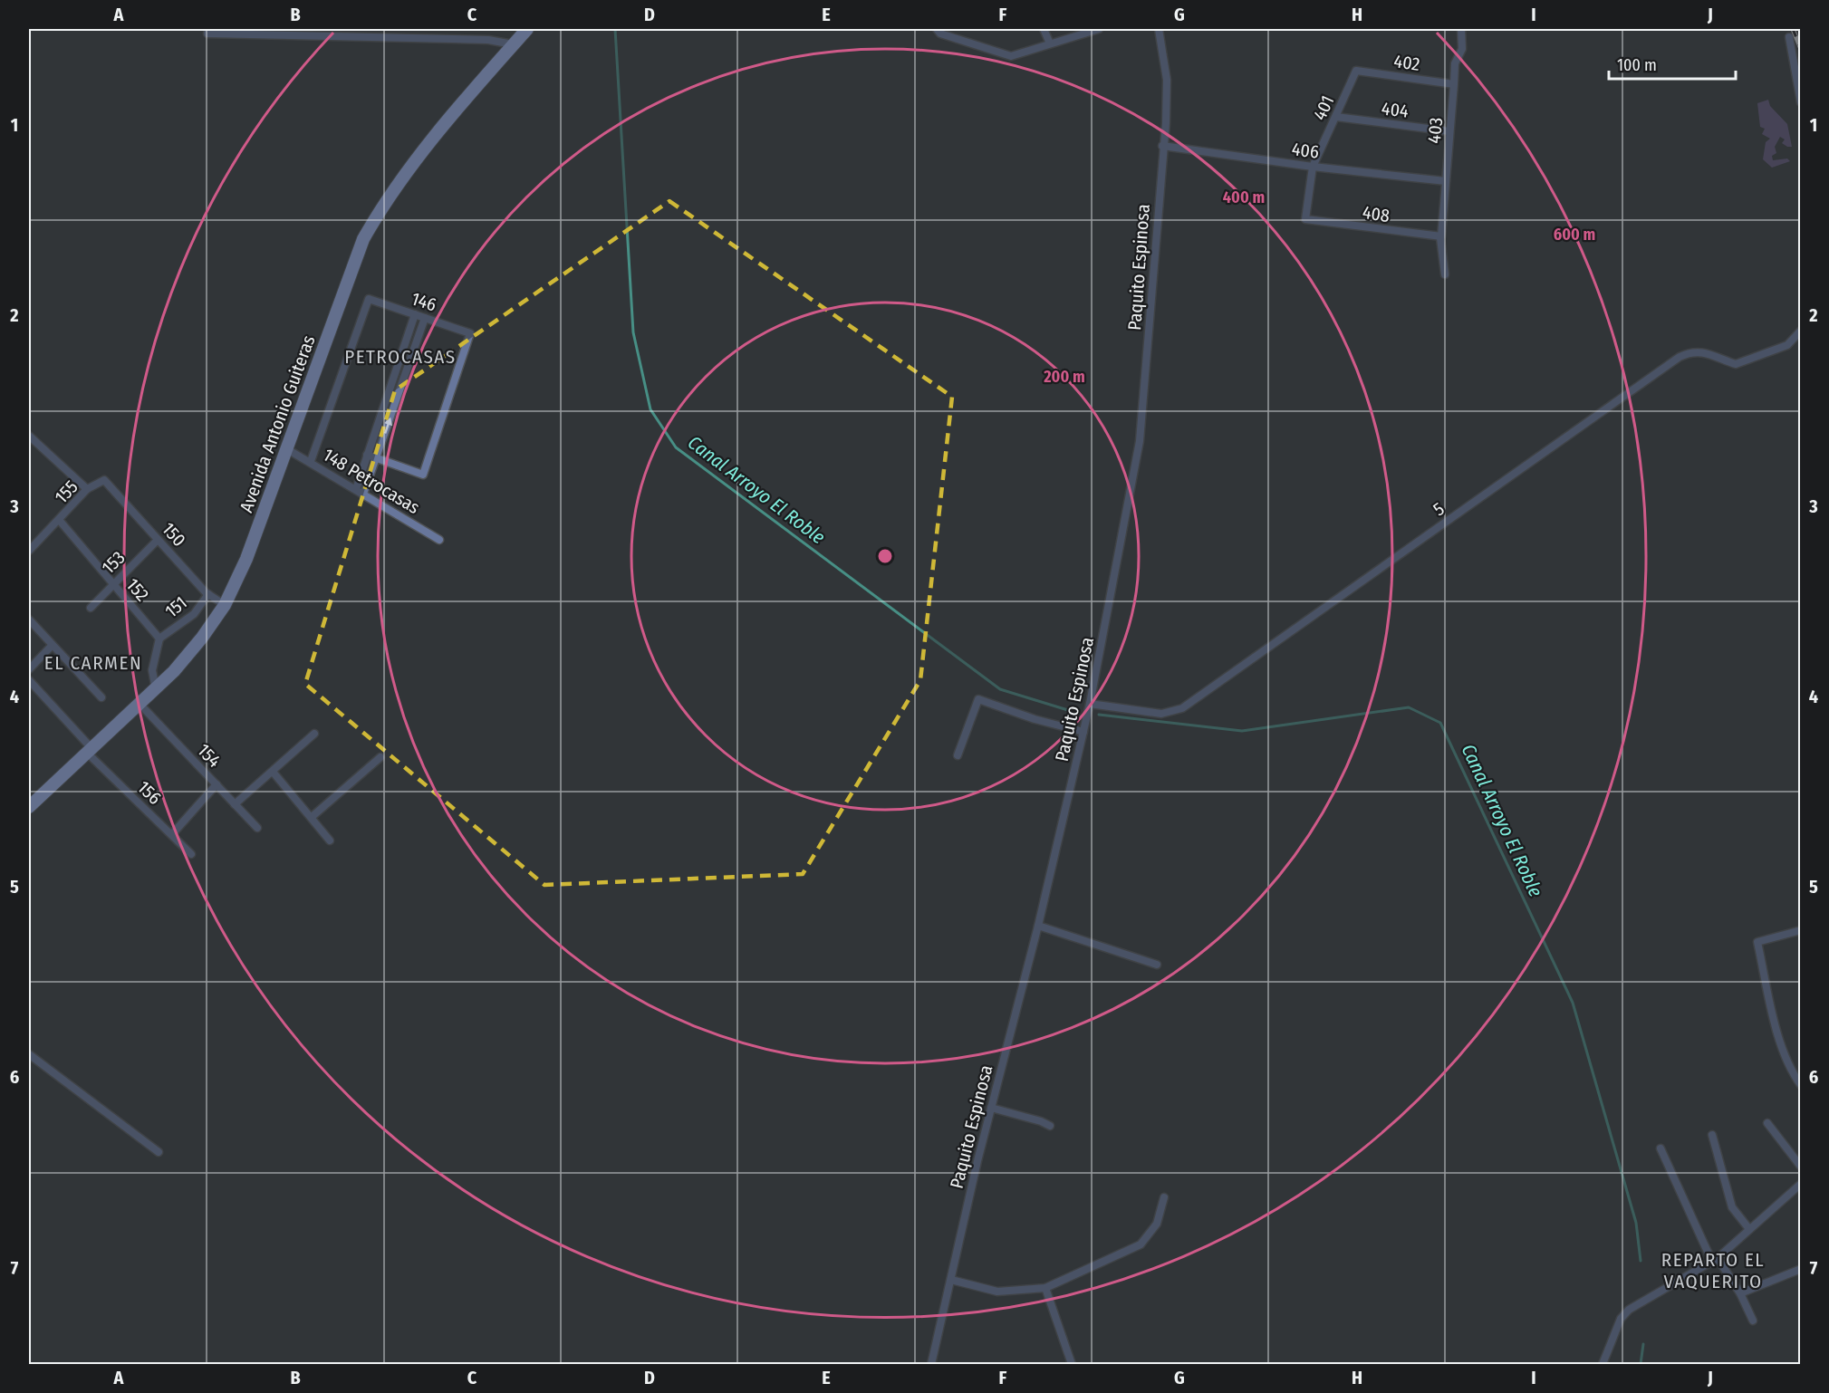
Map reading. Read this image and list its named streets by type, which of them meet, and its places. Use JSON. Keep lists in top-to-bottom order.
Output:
{
  "streets": {
    "main road": ["Avenida Antonio Guiteras"],
    "street": [
      "402",
      "401",
      "404",
      "403",
      "406",
      "408",
      "Paquito Espinosa",
      "146",
      "148 Petrocasas",
      "155",
      "5",
      "150",
      "153",
      "152",
      "151",
      "154",
      "156"
    ]
  },
  "crossings": [
    ["402", "401"],
    ["402", "403"],
    ["401", "404"],
    ["401", "406"],
    ["401", "408"],
    ["404", "403"],
    ["403", "406"],
    ["403", "408"],
    ["406", "Paquito Espinosa"],
    ["Paquito Espinosa", "5"],
    ["146", "148 Petrocasas"],
    ["Avenida Antonio Guiteras", "148 Petrocasas"],
    ["Avenida Antonio Guiteras", "150"],
    ["Avenida Antonio Guiteras", "154"],
    ["Avenida Antonio Guiteras", "156"],
    ["155", "150"],
    ["155", "152"],
    ["150", "153"],
    ["150", "151"],
    ["153", "152"],
    ["152", "151"]
  ],
  "districts": ["PETROCASAS", "EL CARMEN", "REPARTO EL VAQUERITO"],
  "water": ["Canal Arroyo El Roble"],
  "scale_bar": "100 m",
  "grid": {
    "columns": [
      "A",
      "B",
      "C",
      "D",
      "E",
      "F",
      "G",
      "H",
      "I",
      "J"
    ],
    "rows": [
      "1",
      "2",
      "3",
      "4",
      "5",
      "6",
      "7"
    ]
  },
  "rings": ["400 m", "600 m", "200 m"]
}
